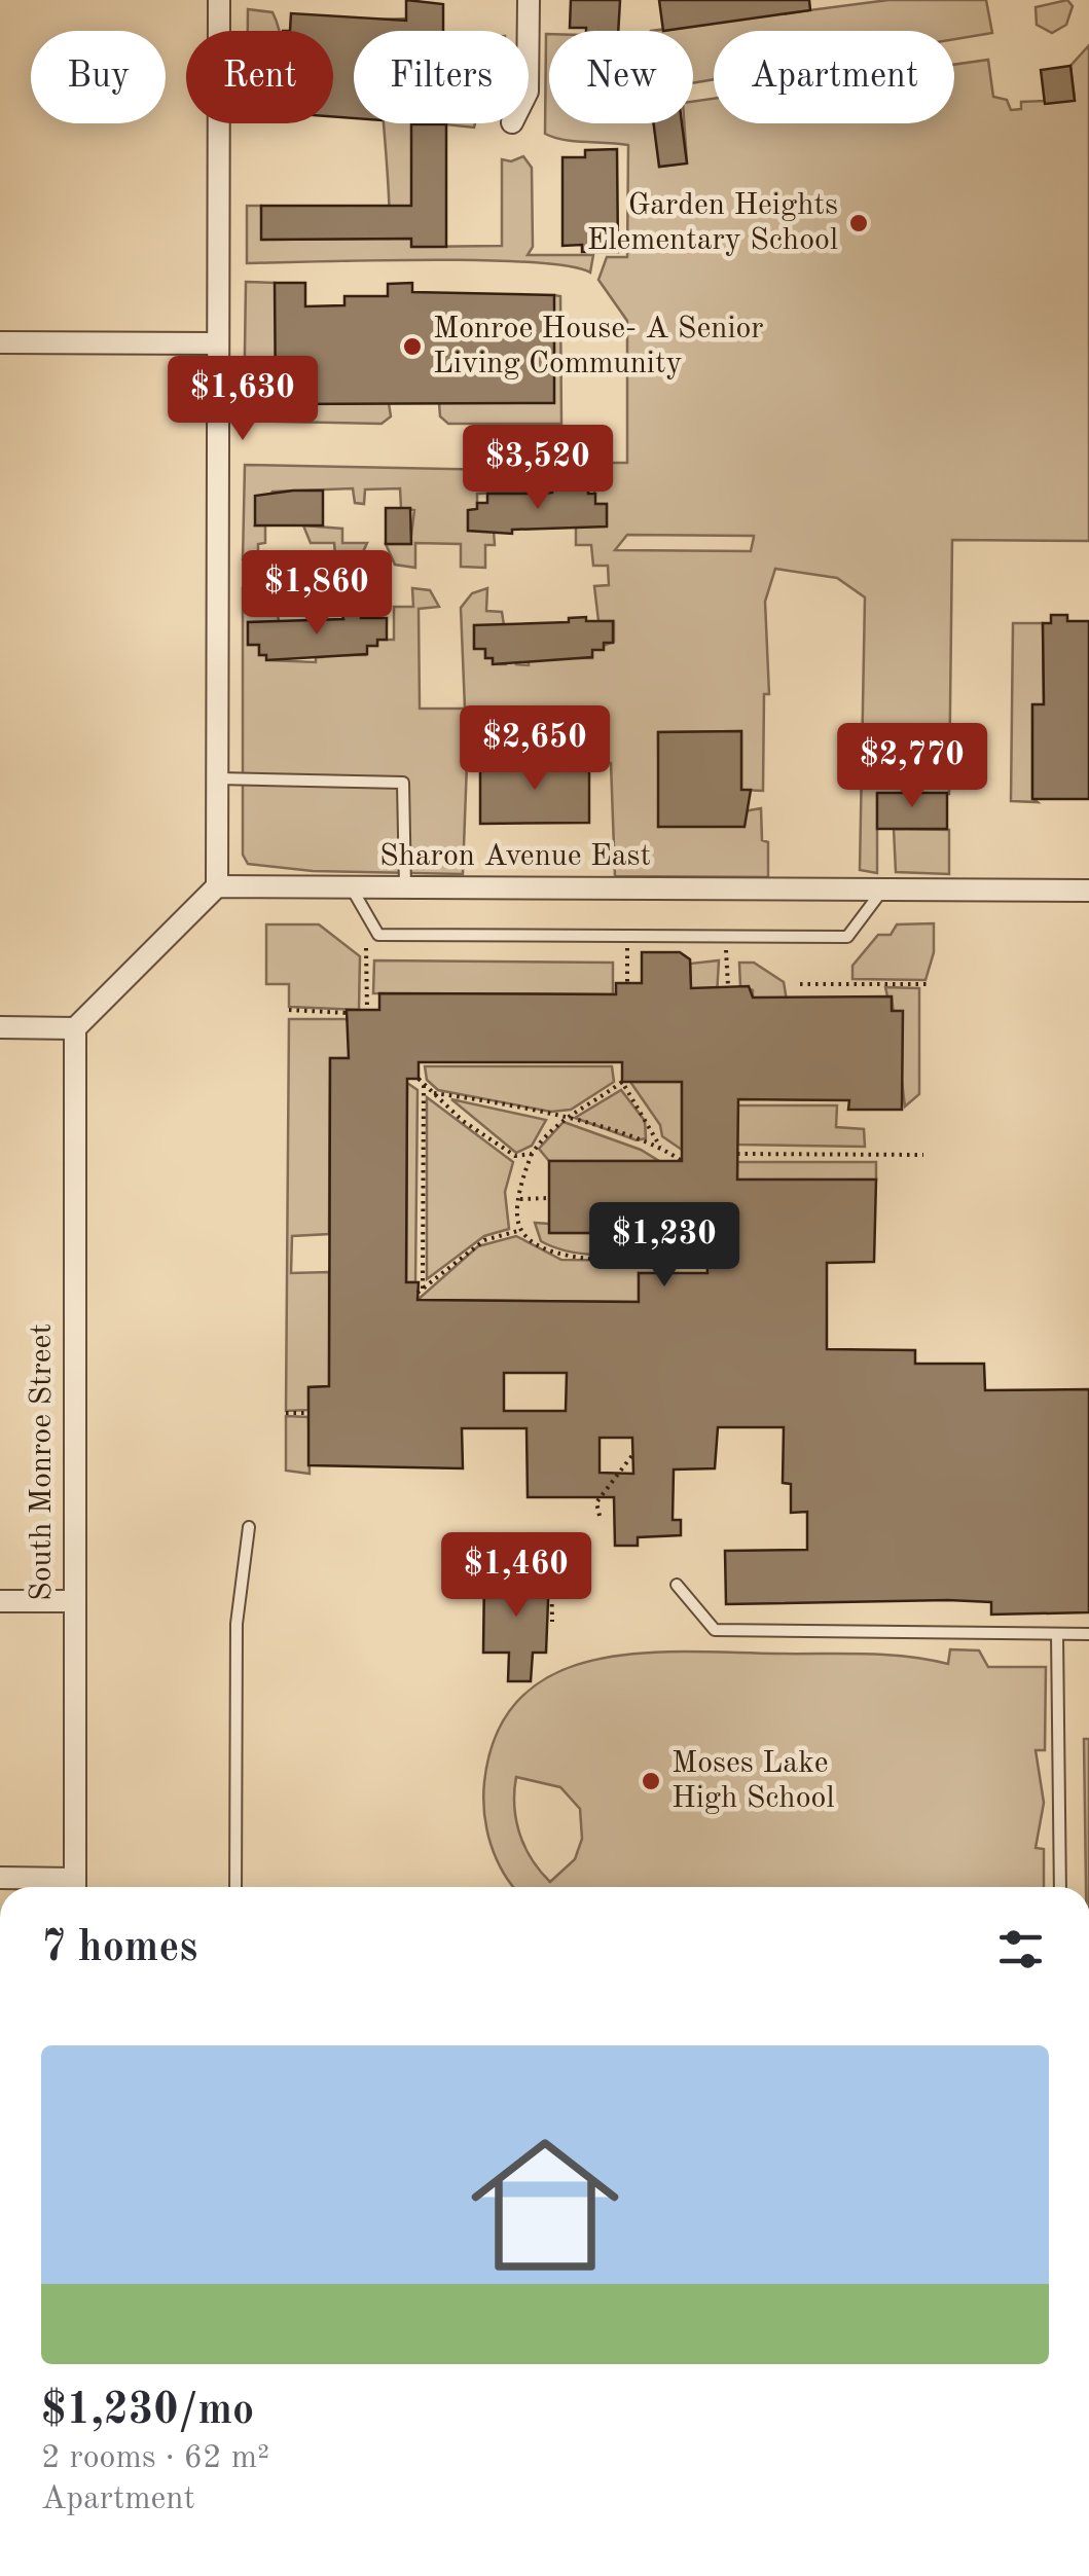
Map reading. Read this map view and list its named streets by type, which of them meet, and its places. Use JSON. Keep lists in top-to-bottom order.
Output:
{
  "streets": {
    "street": ["Sharon Avenue East", "South Monroe Street"]
  },
  "places": ["Garden Heights Elementary School", "Monroe House- A Senior Living Community", "Moses Lake High School"],
  "page": {
    "chip": [
      "Buy",
      "Rent",
      "Filters",
      "New",
      "Apartment"
    ],
    "price": [
      "$1,630",
      "$3,520",
      "$1,860",
      "$2,650",
      "$2,770",
      "$1,230",
      "$1,460"
    ],
    "heading": "7 homes",
    "list": [
      {
        "name": "$1,230/mo",
        "note": "2 rooms · 62 m² · Apartment"
      }
    ]
  }
}
